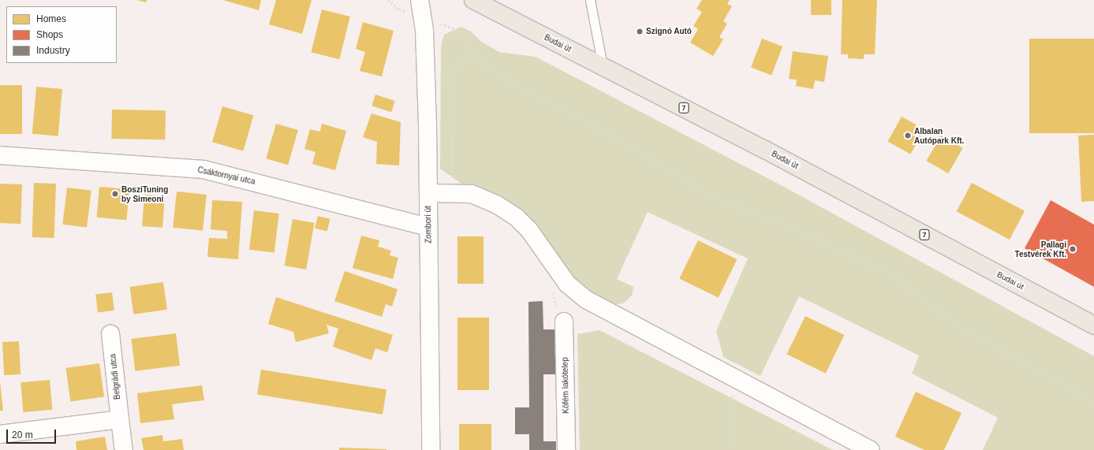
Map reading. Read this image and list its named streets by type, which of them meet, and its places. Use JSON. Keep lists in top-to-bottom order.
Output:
{
  "streets": {
    "main road": ["Budai út", "7"],
    "street": [
      "Csáktornyai utca",
      "Zombori út",
      "Belgrádi utca",
      "Köfém lakótelep"
    ]
  },
  "crossings": [
    ["Csáktornyai utca", "Zombori út"]
  ],
  "places": [
    "Szignó Autó",
    "Albalan Autópark Kft.",
    "BosziTuning by Simeoni",
    "Pallagi Testvérek Kft."
  ],
  "legend": ["Homes", "Shops", "Industry"],
  "scale_bar": "20 m"
}
